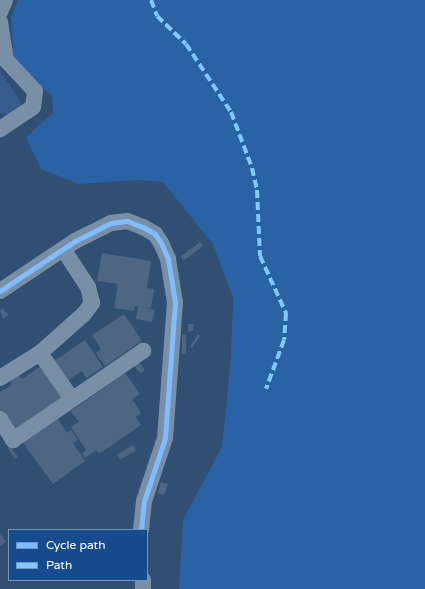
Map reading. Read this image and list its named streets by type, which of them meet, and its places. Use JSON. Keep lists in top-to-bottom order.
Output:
{
  "legend": ["Cycle path", "Path"]
}
